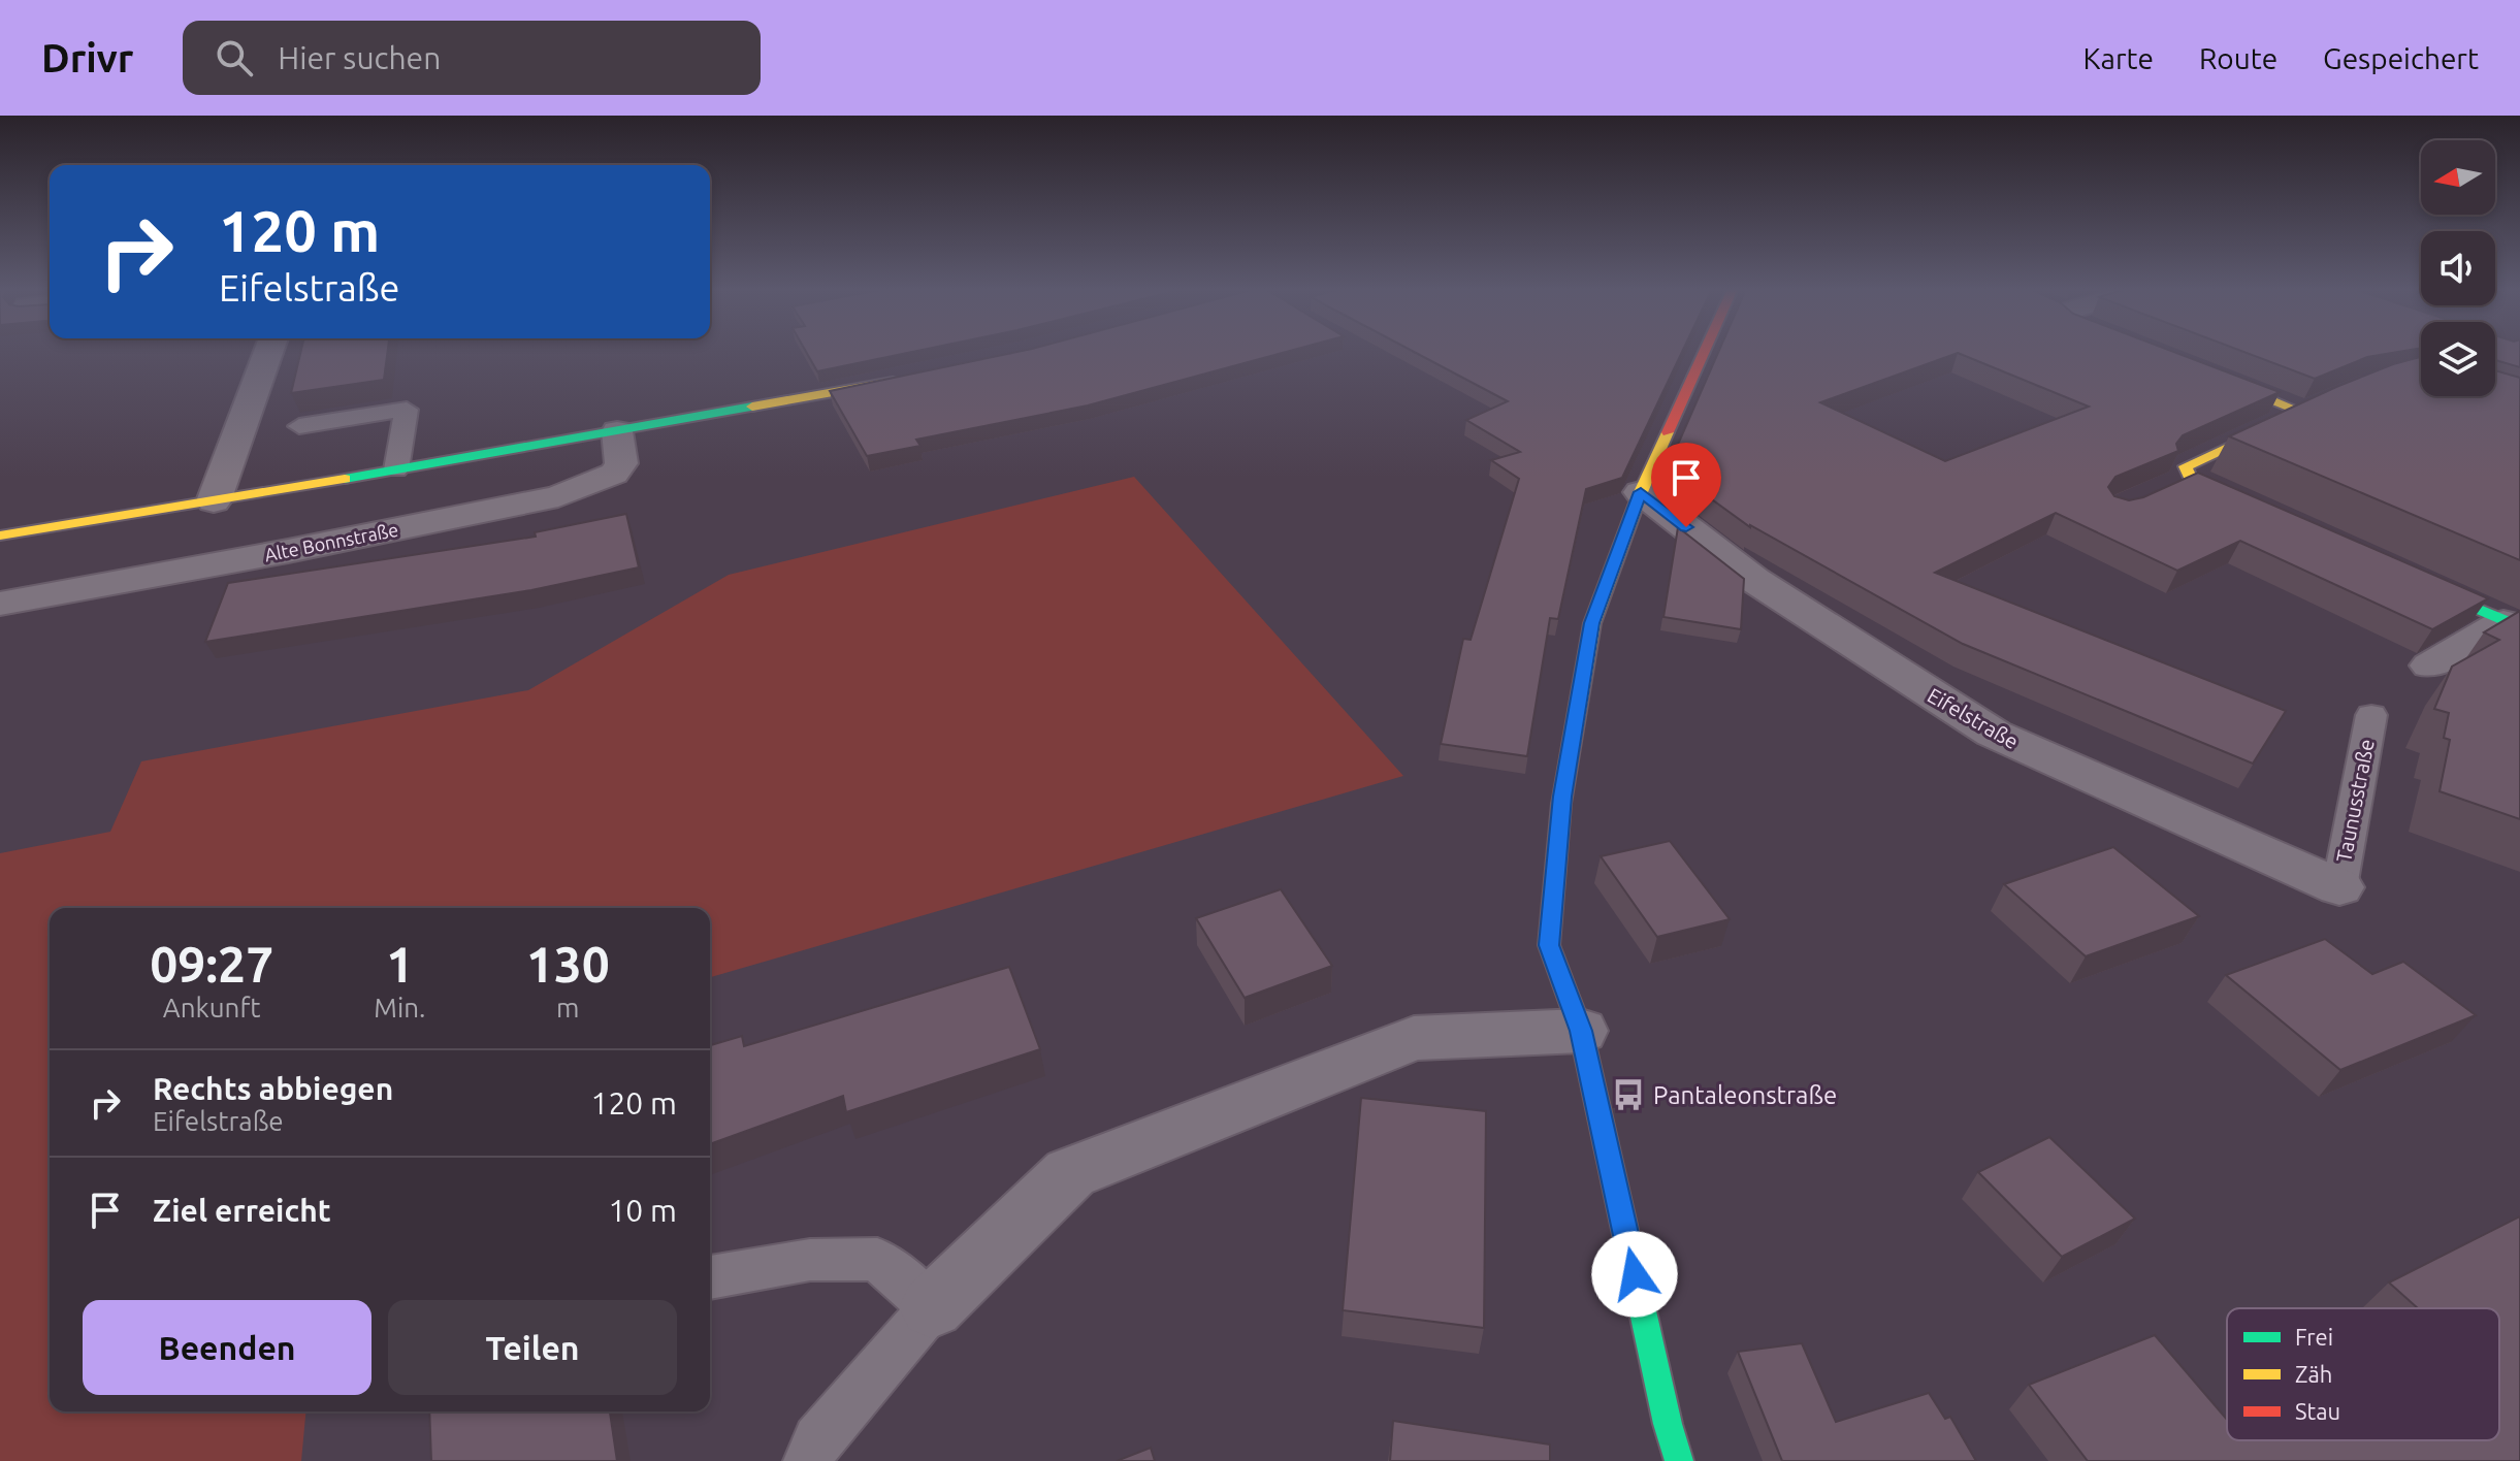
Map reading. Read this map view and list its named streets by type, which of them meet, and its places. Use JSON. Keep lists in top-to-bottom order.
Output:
{
  "streets": {
    "street": ["Alte Bonnstraße", "Eifelstraße"],
    "lane": ["Taunusstraße"]
  },
  "crossings": [
    ["Eifelstraße", "Taunusstraße"]
  ],
  "places": {
    "bus stop": ["Pantaleonstraße"]
  },
  "legend": ["Frei", "Zäh", "Stau"],
  "north": "left",
  "page": {
    "header": "Drivr",
    "search": "Hier suchen",
    "nav": ["Karte", "Route", "Gespeichert"],
    "turn": ["120 m", "Eifelstraße"],
    "eta": [
      "09:27",
      "Ankunft",
      "1",
      "Min.",
      "130",
      "m"
    ],
    "list": [
      {
        "name": "Rechts abbiegen",
        "note": "Eifelstraße",
        "value": "120 m"
      },
      {
        "name": "Ziel erreicht",
        "value": "10 m"
      }
    ],
    "buttons": ["Beenden", "Teilen"]
  }
}
